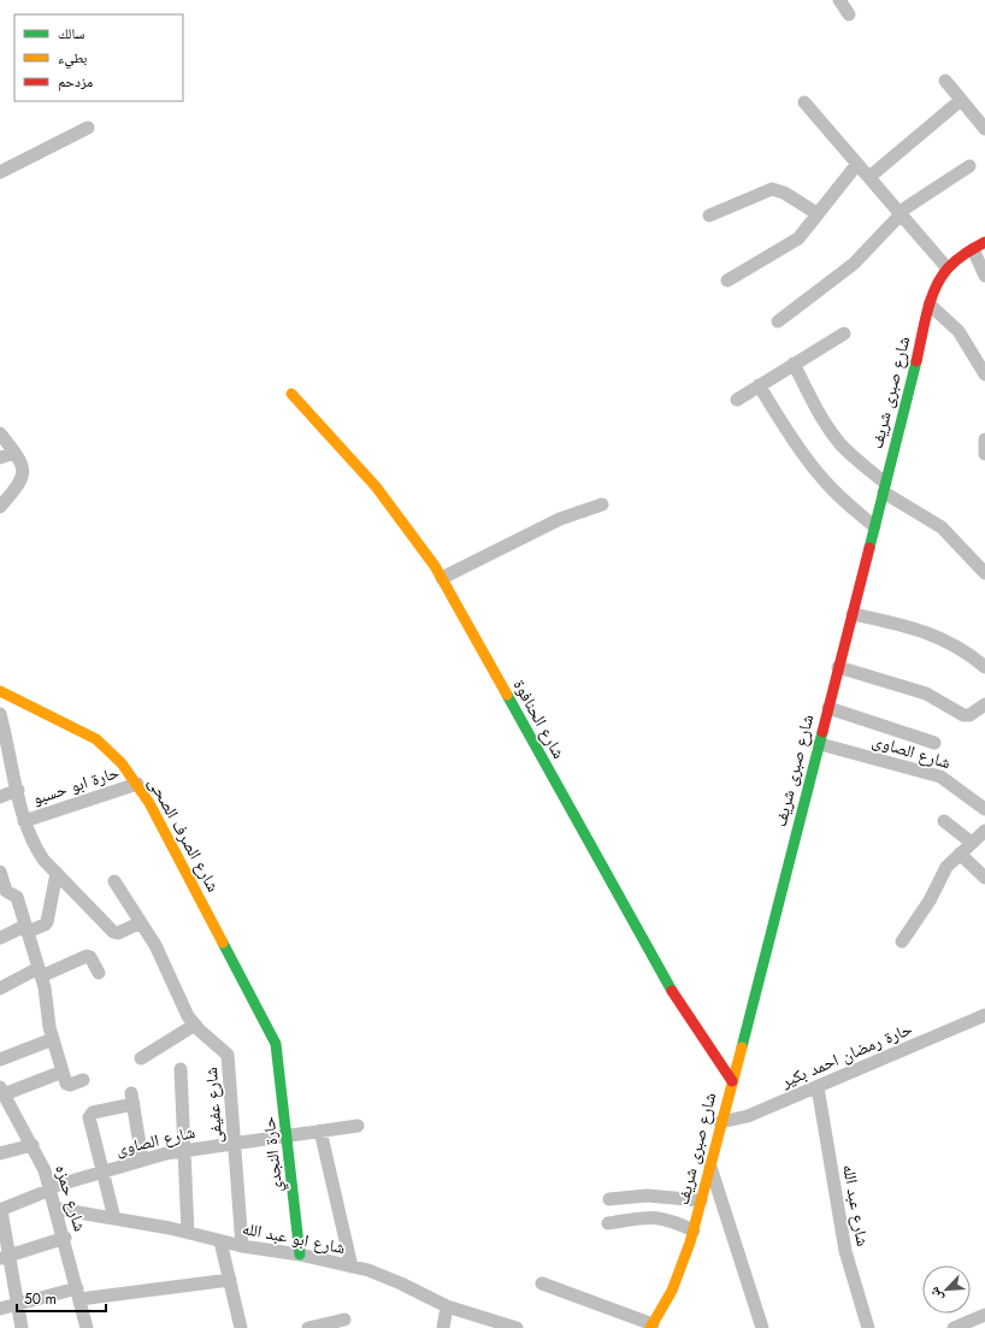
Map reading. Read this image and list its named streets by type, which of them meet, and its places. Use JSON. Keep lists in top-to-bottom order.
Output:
{
  "streets": {
    "street": [
      "شارع صبرى شريف",
      "شارع الحنافوة",
      "شارع الصاوى",
      "حارة ابو حسبو",
      "شارع الصرف الصحى",
      "حارة رمضان احمد بكير",
      "شارع عفيفى",
      "حارة النجدي",
      "شارع حمزه",
      "شارع عبد الله",
      "شارع ابو عبد الله"
    ]
  },
  "crossings": [
    ["شارع صبرى شريف", "شارع الحنافوة"],
    ["شارع صبرى شريف", "شارع الصاوى"],
    ["شارع صبرى شريف", "حارة رمضان احمد بكير"],
    ["شارع الصاوى", "شارع عفيفى"],
    ["شارع الصاوى", "حارة النجدي"],
    ["شارع الصاوى", "شارع حمزه"],
    ["حارة ابو حسبو", "شارع الصرف الصحى"],
    ["شارع الصرف الصحى", "حارة النجدي"],
    ["حارة رمضان احمد بكير", "شارع عبد الله"],
    ["شارع عفيفى", "شارع ابو عبد الله"],
    ["حارة النجدي", "شارع ابو عبد الله"],
    ["شارع حمزه", "شارع ابو عبد الله"]
  ],
  "legend": ["سالك", "بطيء", "مزدحم"],
  "scale_bar": "50 m",
  "north": "bottom left"
}
